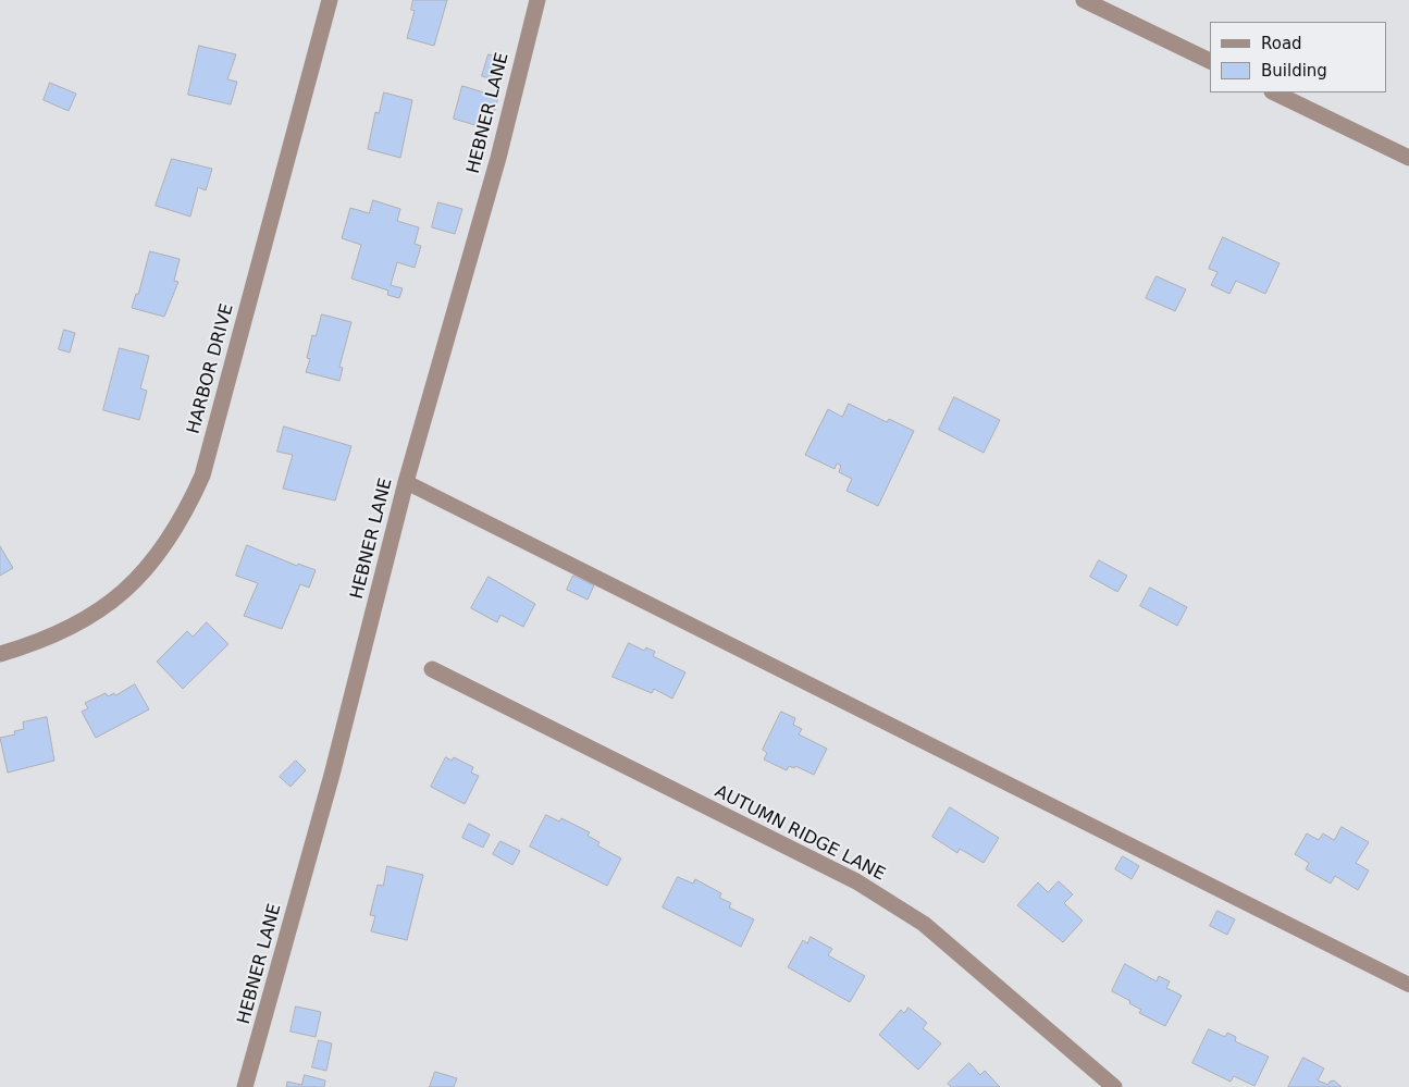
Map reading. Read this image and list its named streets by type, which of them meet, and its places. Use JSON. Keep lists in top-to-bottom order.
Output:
{
  "streets": {
    "street": ["HEBNER LANE", "HARBOR DRIVE", "AUTUMN RIDGE LANE"]
  },
  "legend": ["Road", "Building"]
}
